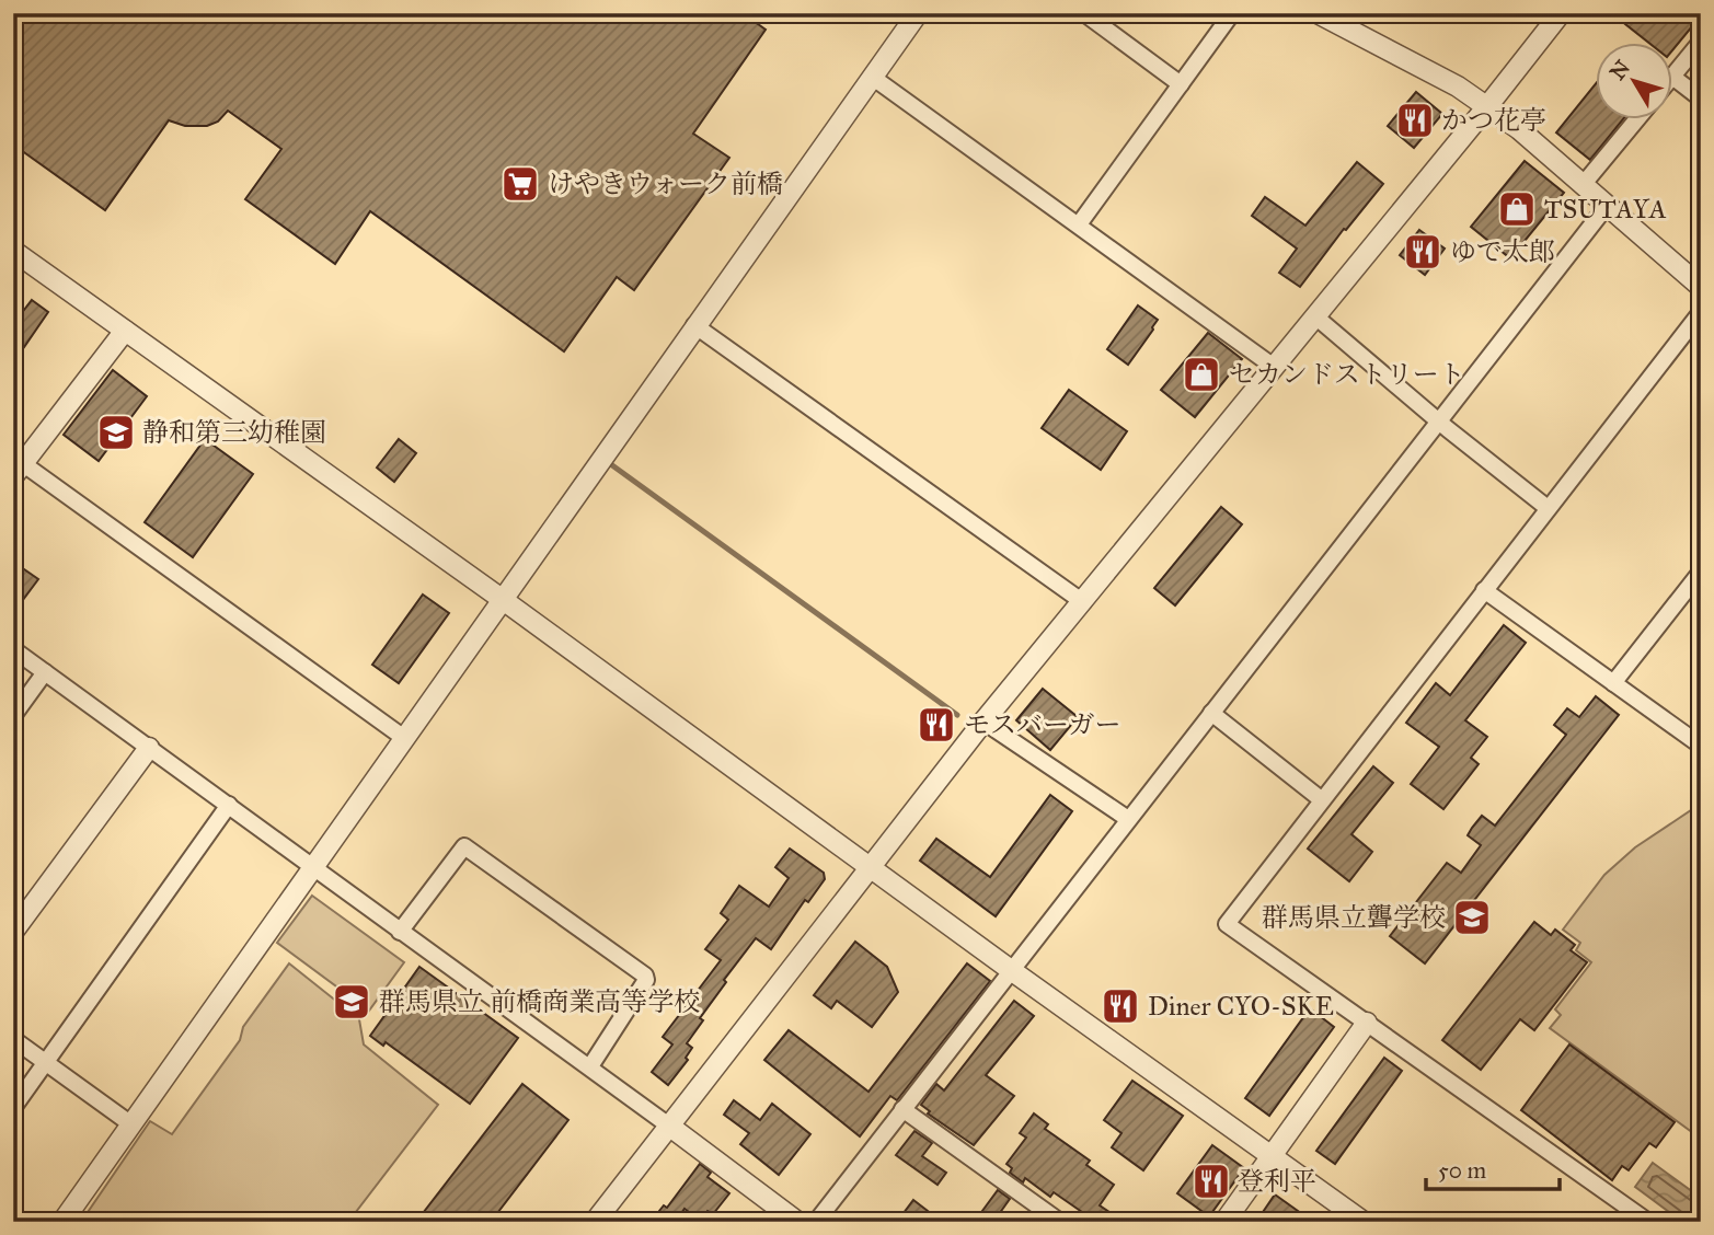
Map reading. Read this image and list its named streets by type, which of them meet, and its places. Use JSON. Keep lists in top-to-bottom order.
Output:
{
  "places": {
    "restaurant": [
      "かつ花亭",
      "ゆで太郎",
      "モスバーガー",
      "Diner CYO-SKE",
      "登利平"
    ],
    "supermarket": ["けやきウォーク前橋"],
    "shop": ["TSUTAYA", "セカンドストリート"],
    "school or university": ["静和第三幼稚園", "群馬県立聾学校", "群馬県立 前橋商業高等学校"]
  },
  "scale_bar": "50 m",
  "north": "top left"
}
